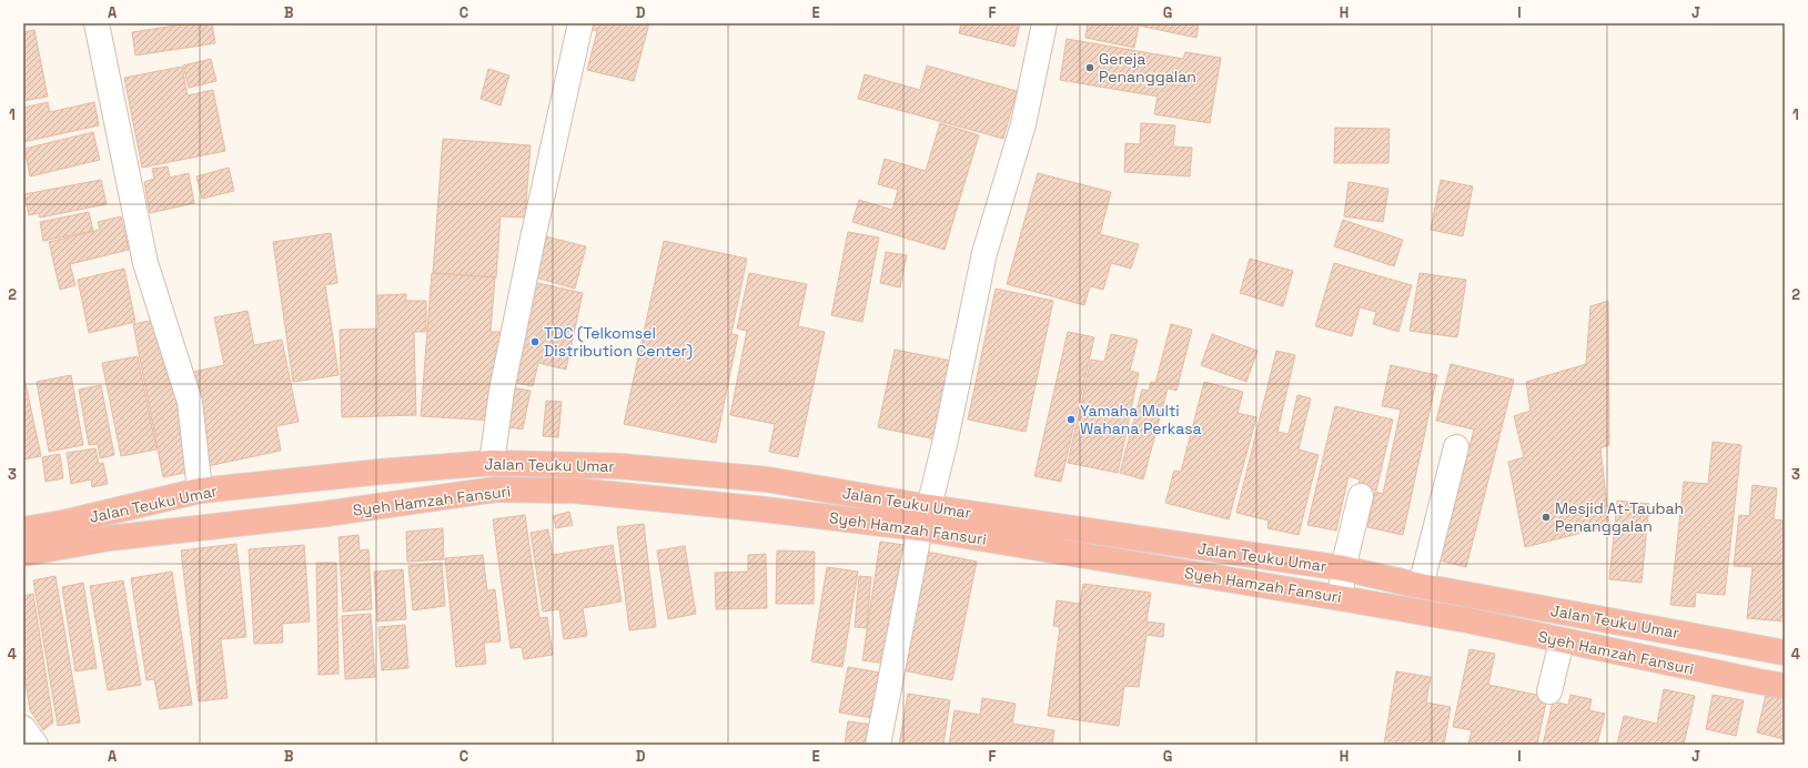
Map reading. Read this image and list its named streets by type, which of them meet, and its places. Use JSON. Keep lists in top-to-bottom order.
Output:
{
  "streets": {
    "highway": ["Jalan Teuku Umar", "Syeh Hamzah Fansuri"]
  },
  "crossings": [
    ["Jalan Teuku Umar", "Syeh Hamzah Fansuri"]
  ],
  "places": [
    "Gereja Penanggalan",
    "TDC (Telkomsel Distribution Center)",
    "Yamaha Multi Wahana Perkasa",
    "Mesjid At-Taubah Penanggalan"
  ],
  "grid": {
    "columns": [
      "A",
      "B",
      "C",
      "D",
      "E",
      "F",
      "G",
      "H",
      "I",
      "J"
    ],
    "rows": [
      "1",
      "2",
      "3",
      "4"
    ]
  }
}
